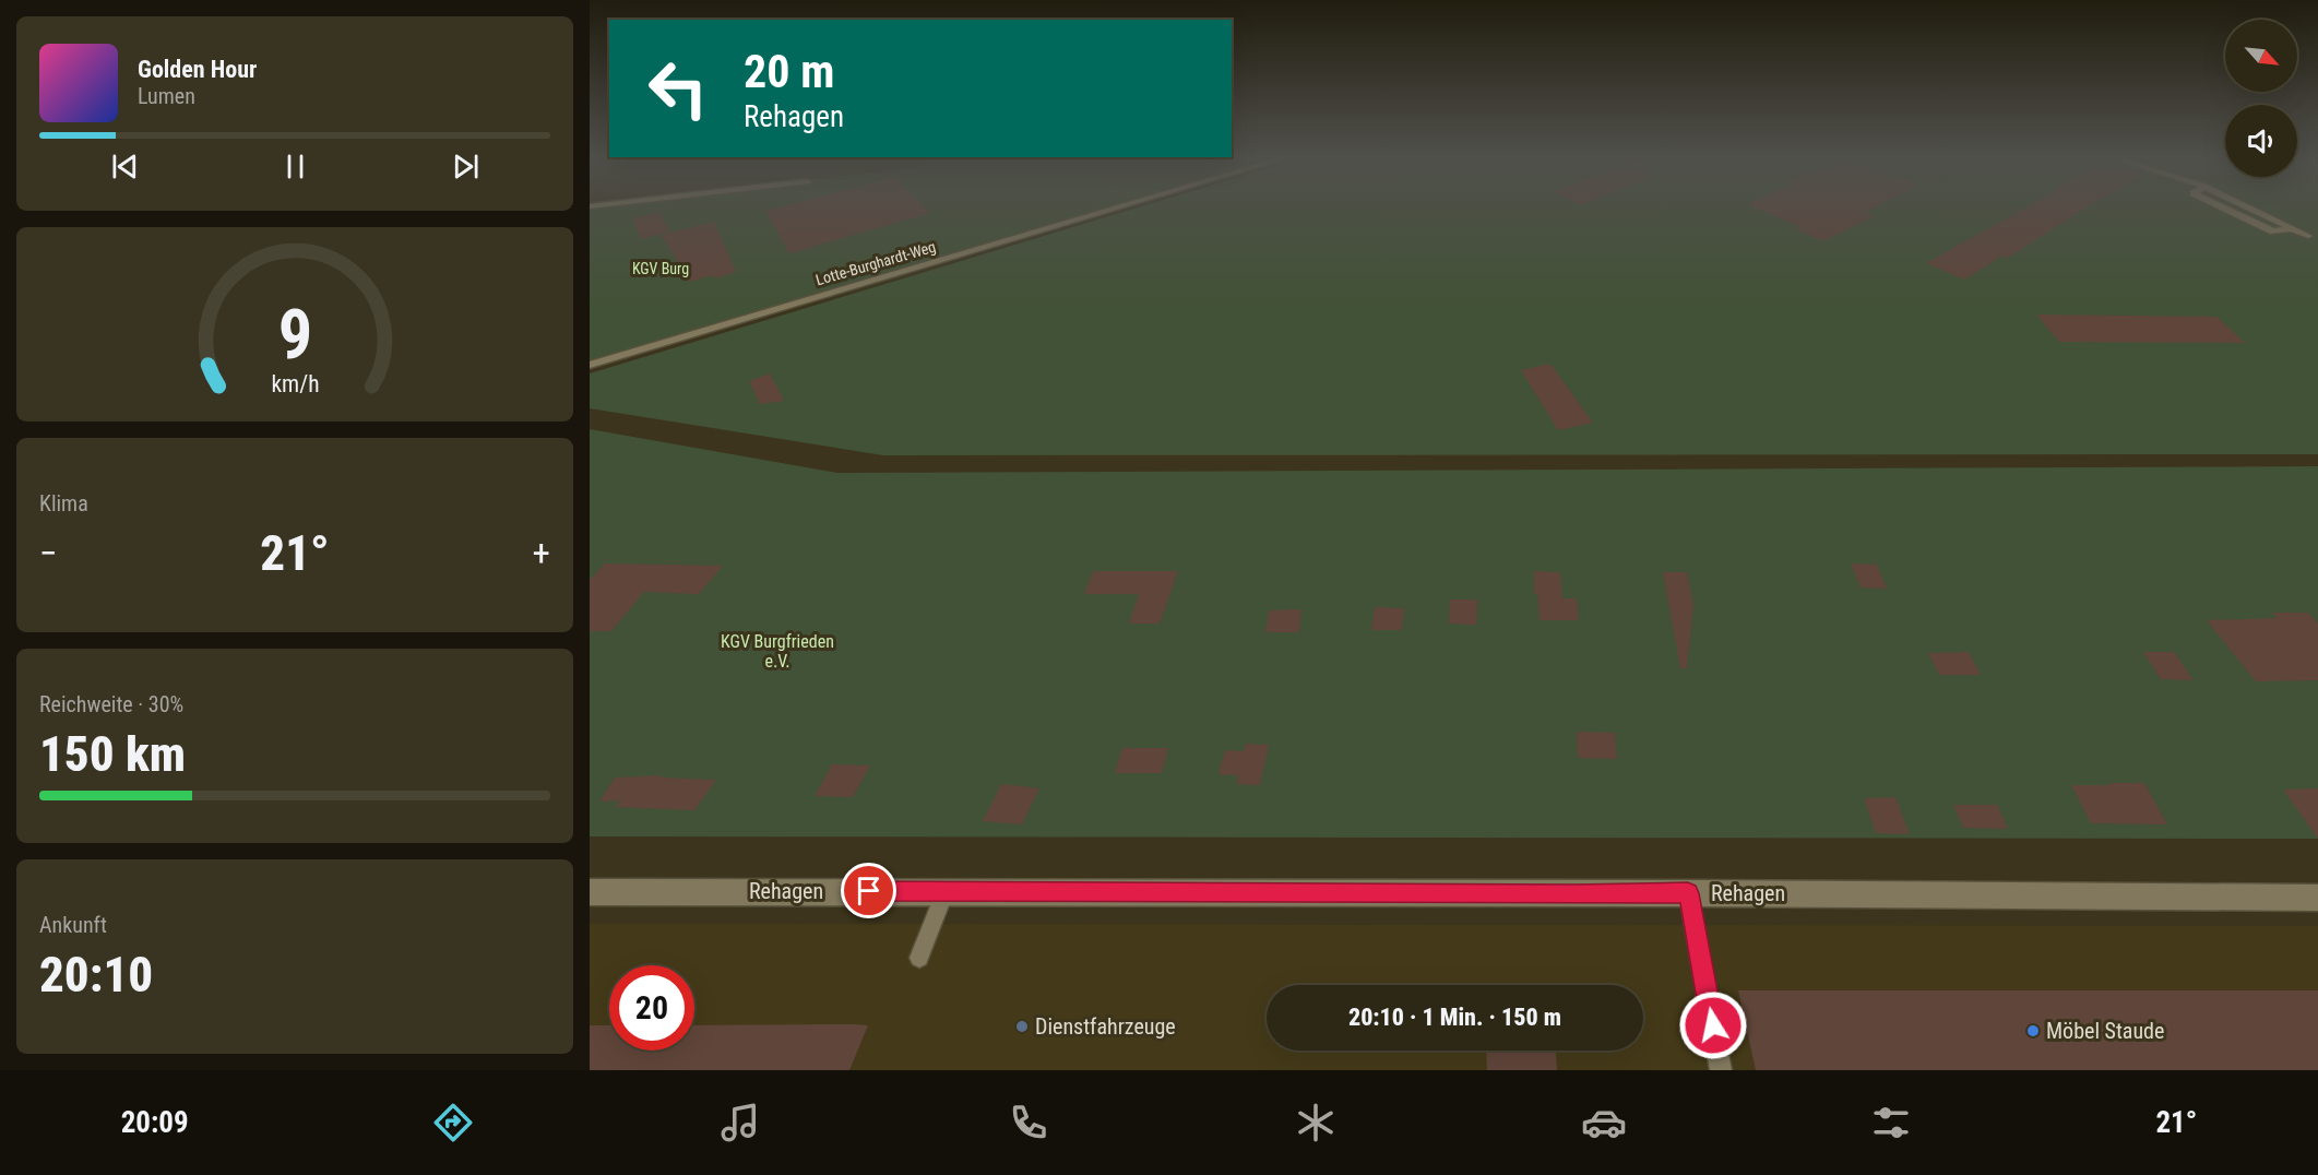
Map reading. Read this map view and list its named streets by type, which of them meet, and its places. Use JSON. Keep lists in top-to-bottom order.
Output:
{
  "streets": {
    "street": ["Rehagen"],
    "lane": ["Lotte-Burghardt-Weg"]
  },
  "parks": ["KGV Burg", "KGV Burgfrieden e.V."],
  "places": ["Dienstfahrzeuge", "Möbel Staude"],
  "north": "bottom right",
  "page": {
    "turn": ["20 m", "Rehagen"],
    "song": ["Golden Hour", "Lumen"],
    "tile": [
      "Klima",
      ["Reichweite · 30%", "150 km"],
      ["Ankunft", "20:10"]
    ],
    "heat": ["−", "21°", "+"],
    "limit": "20",
    "trip": "20:10 · 1 Min. · 150 m",
    "tabs": ["20:09", "21°"],
    "gauge": ["9", "km/h"]
  }
}
